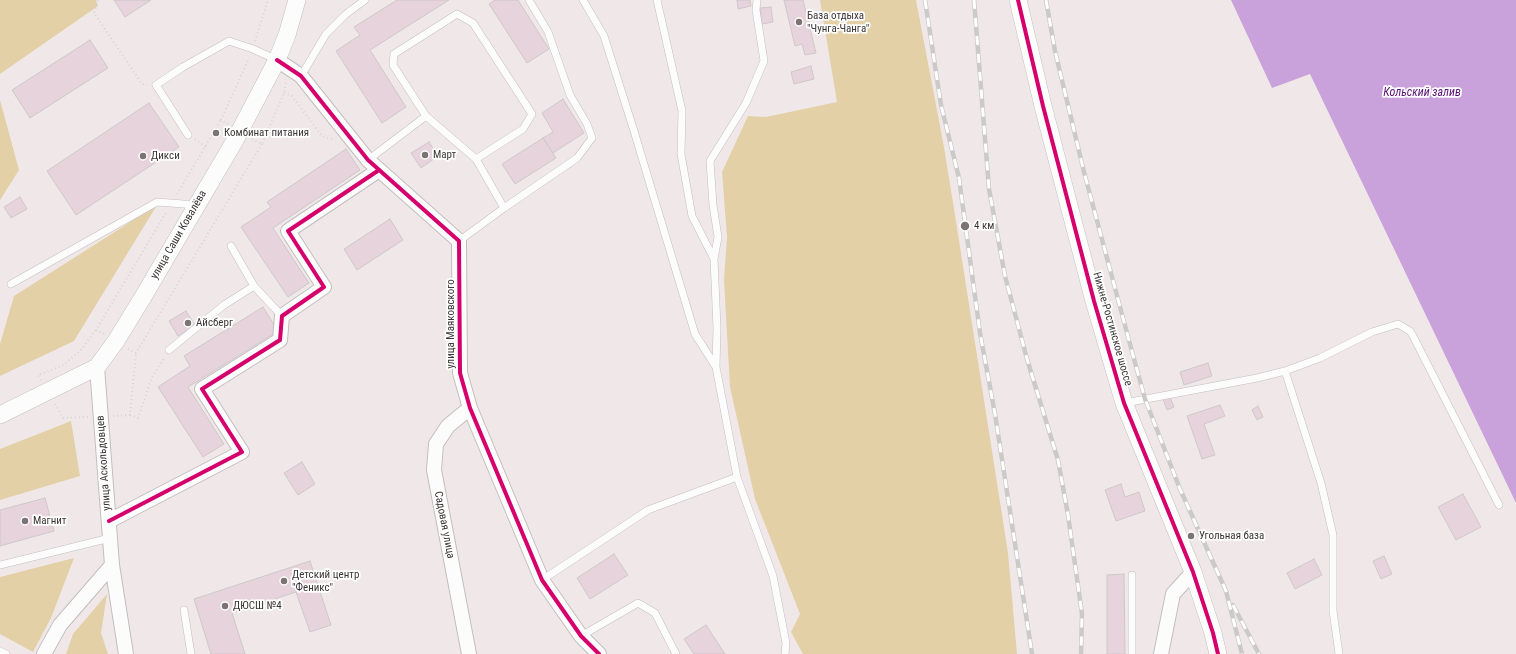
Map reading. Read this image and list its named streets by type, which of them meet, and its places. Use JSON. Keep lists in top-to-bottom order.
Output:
{
  "streets": {
    "street": [
      "улица Саши Ковалёва",
      "улица Маяковского",
      "Нижне-Ростинское шоссе",
      "улица Аскольдовцев",
      "Садовая улица"
    ]
  },
  "crossings": [
    ["улица Саши Ковалёва", "улица Аскольдовцев"],
    ["улица Маяковского", "Садовая улица"]
  ],
  "water": ["Кольский залив"],
  "places": [
    "База отдыха \"Чунга-Чанга\"",
    "Комбинат питания",
    "Март",
    "Дикси",
    "4 км",
    "Айсберг",
    "Магнит",
    "Угольная база",
    "Детский центр \"Феникс\"",
    "ДЮСШ №4"
  ]
}
